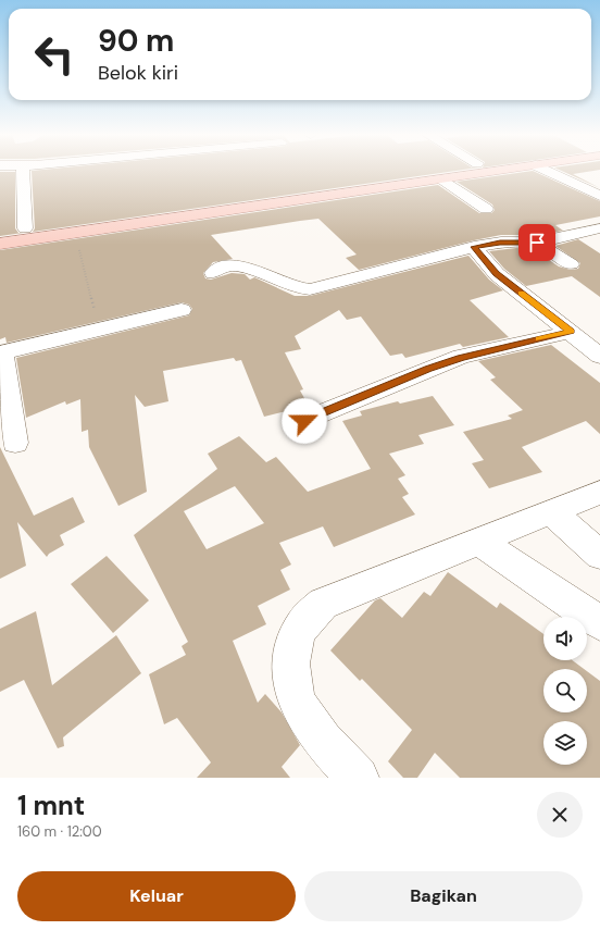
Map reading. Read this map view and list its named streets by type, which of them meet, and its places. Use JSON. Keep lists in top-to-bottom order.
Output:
{
  "page": {
    "turn": ["90 m", "Belok kiri"],
    "heading": ["1 mnt", "160 m · 12:00"],
    "buttons": ["Keluar", "Bagikan"]
  }
}
